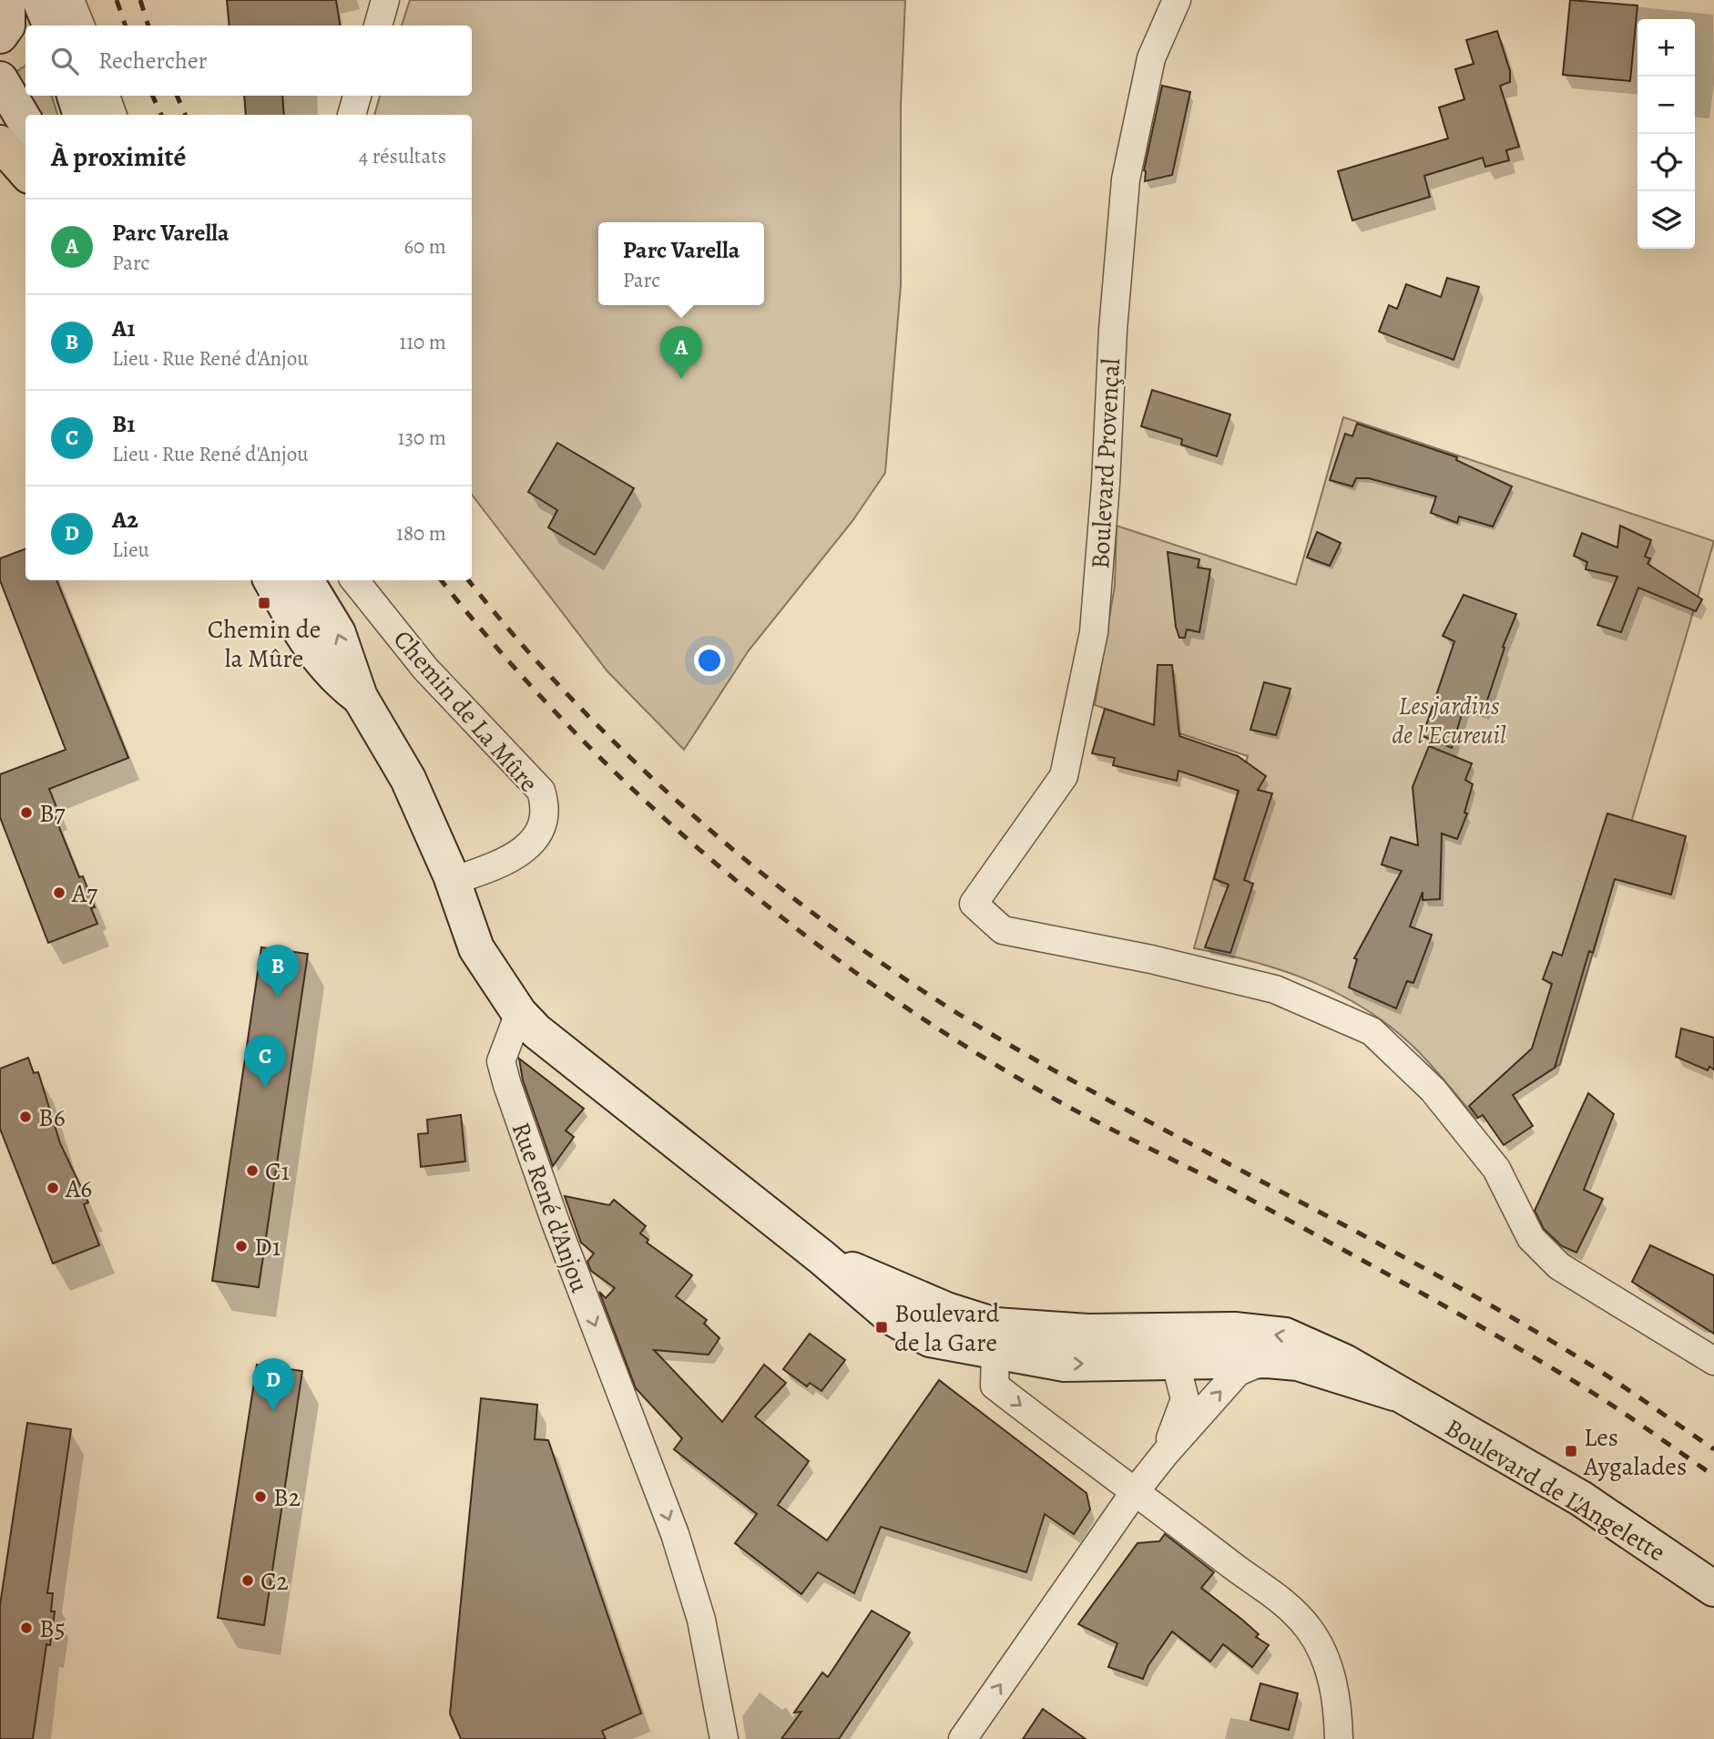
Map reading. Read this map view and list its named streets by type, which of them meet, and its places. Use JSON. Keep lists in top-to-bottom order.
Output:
{
  "streets": {
    "main road": ["Boulevard de L'Angelette"],
    "street": ["Boulevard Provençal", "Chemin de La Mûre", "Rue René d'Anjou"]
  },
  "one_way": ["Rue René d'Anjou"],
  "parks": ["Les jardins de l'Ecureuil"],
  "places": {
    "transit": ["Chemin de la Mûre", "Boulevard de la Gare", "Les Aygalades"],
    "other": [
      "B7",
      "A7",
      "B6",
      "C1",
      "A6",
      "D1",
      "B2",
      "C2",
      "B5"
    ]
  },
  "page": {
    "map_buttons": ["+", "−"],
    "search": "Rechercher",
    "heading": ["À proximité", "4 résultats"],
    "list": [
      {
        "mark": "A",
        "name": "Parc Varella",
        "note": "Parc",
        "value": "60 m"
      },
      {
        "mark": "B",
        "name": "A1",
        "note": "Lieu · Rue René d'Anjou",
        "value": "110 m"
      },
      {
        "mark": "C",
        "name": "B1",
        "note": "Lieu · Rue René d'Anjou",
        "value": "130 m"
      },
      {
        "mark": "D",
        "name": "A2",
        "note": "Lieu",
        "value": "180 m"
      }
    ],
    "popup": ["Parc Varella", "Parc"],
    "pins": [
      "A",
      "B",
      "C",
      "D"
    ]
  }
}
